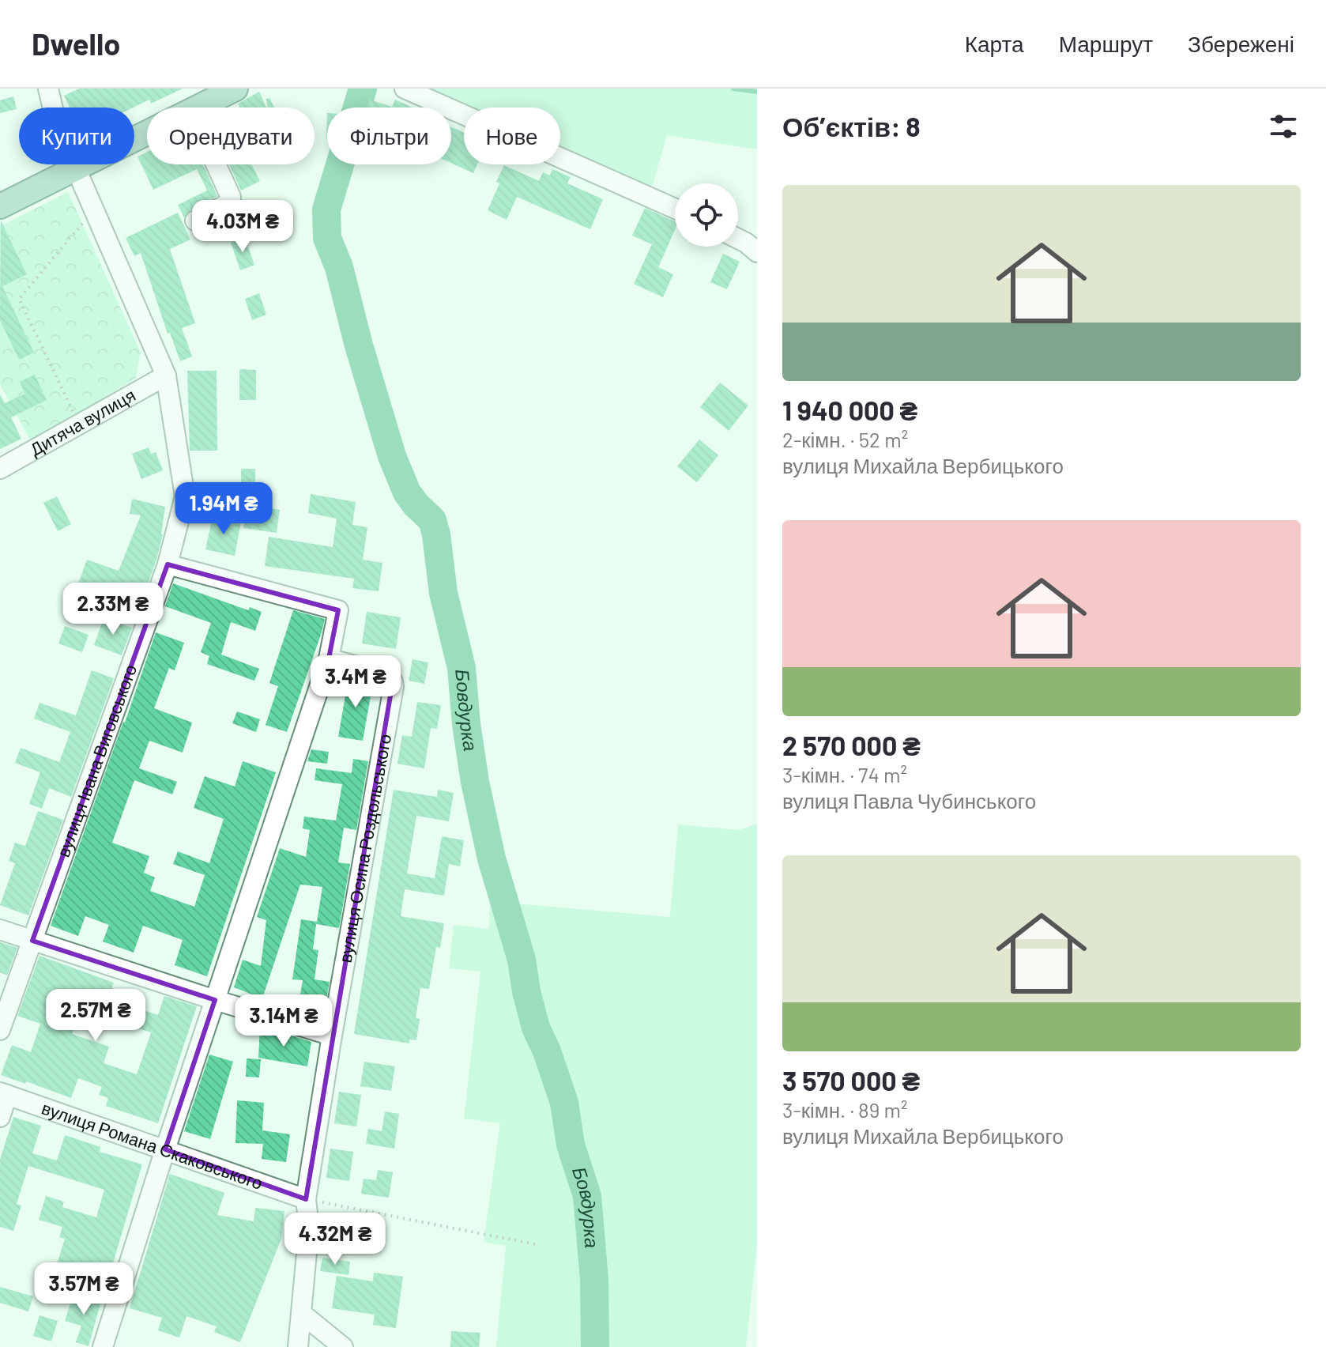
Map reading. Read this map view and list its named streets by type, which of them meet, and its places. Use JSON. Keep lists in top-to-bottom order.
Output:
{
  "streets": {
    "street": [
      "Дитяча вулиця",
      "вулиця Івана Виговського",
      "вулиця Осипа Роздольського",
      "вулиця Романа Скаковського"
    ]
  },
  "crossings": [
    ["Дитяча вулиця", "вулиця Івана Виговського"],
    ["вулиця Осипа Роздольського", "вулиця Романа Скаковського"]
  ],
  "water": ["Бовдурка"],
  "page": {
    "header": "Dwello",
    "nav": ["Карта", "Маршрут", "Збережені"],
    "heading": "Об’єктів: 8",
    "chip": [
      "Купити",
      "Орендувати",
      "Фільтри",
      "Нове"
    ],
    "list": [
      {
        "name": "1 940 000 ₴",
        "note": "2-кімн. · 52 m² · вулиця Михайла Вербицького"
      },
      {
        "name": "2 570 000 ₴",
        "note": "3-кімн. · 74 m² · вулиця Павла Чубинського"
      },
      {
        "name": "3 570 000 ₴",
        "note": "3-кімн. · 89 m² · вулиця Михайла Вербицького"
      }
    ],
    "price": [
      "4.03M ₴",
      "1.94M ₴",
      "2.33M ₴",
      "3.4M ₴",
      "2.57M ₴",
      "3.14M ₴",
      "4.32M ₴",
      "3.57M ₴"
    ]
  }
}
